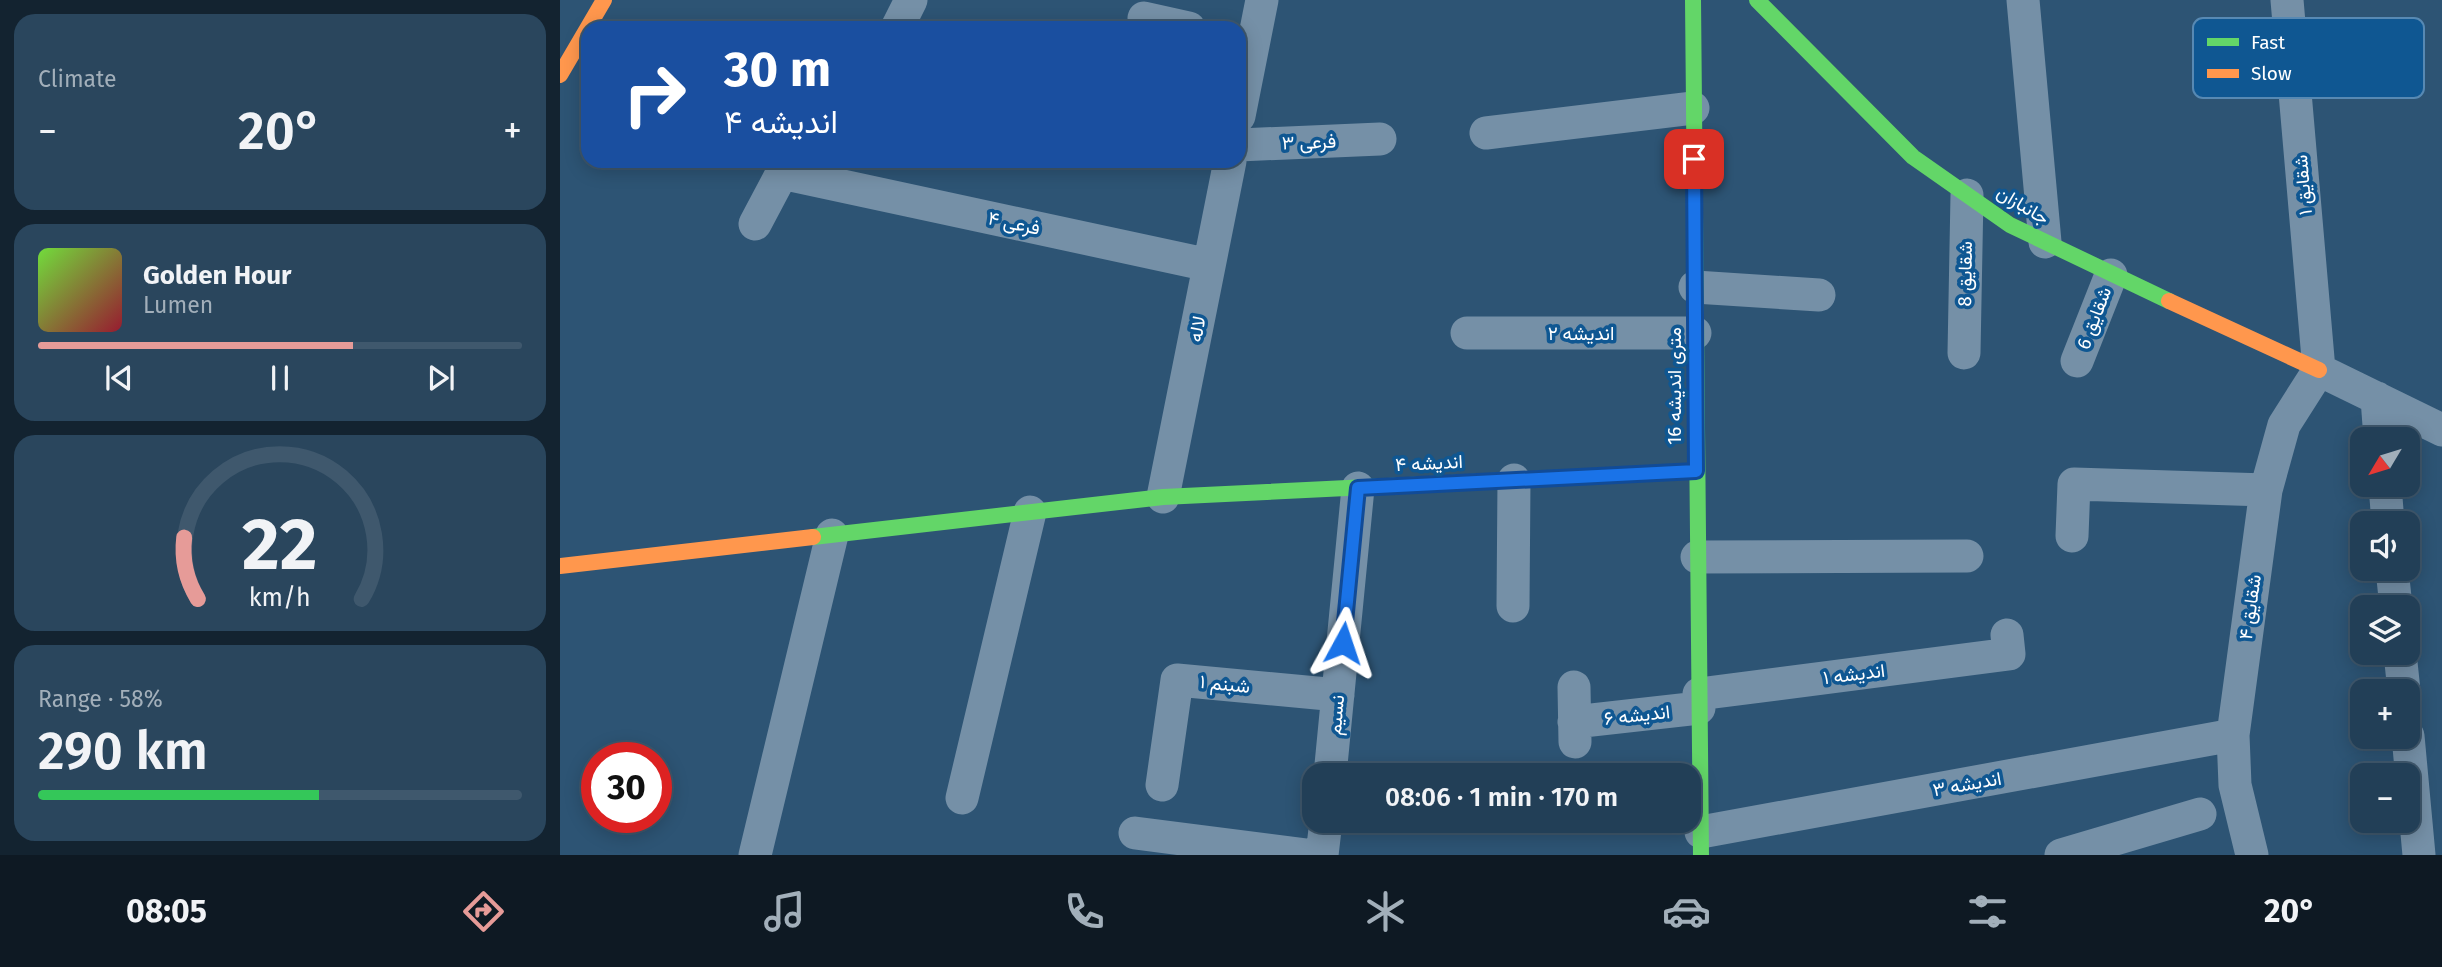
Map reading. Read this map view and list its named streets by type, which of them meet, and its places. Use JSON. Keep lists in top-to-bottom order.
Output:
{
  "streets": {
    "street": [
      "فرعی ۳",
      "شقایق ۱",
      "جانبازان",
      "فرعی ۴",
      "شقایق 8",
      "شقایق 6",
      "لاله",
      "اندیشه ۲",
      "16 متری اندیشه",
      "اندیشه ۴",
      "شقایق ۴",
      "اندیشه ۱",
      "شبنم ۱",
      "نسیم",
      "اندیشه ۶",
      "اندیشه ۳"
    ]
  },
  "crossings": [
    ["شقایق ۱", "جانبازان"],
    ["شقایق ۱", "شقایق ۴"],
    ["جانبازان", "شقایق 8"],
    ["جانبازان", "شقایق 6"],
    ["جانبازان", "شقایق ۴"],
    ["فرعی ۴", "لاله"],
    ["لاله", "اندیشه ۴"],
    ["اندیشه ۲", "16 متری اندیشه"],
    ["16 متری اندیشه", "اندیشه ۴"],
    ["16 متری اندیشه", "اندیشه ۱"],
    ["16 متری اندیشه", "اندیشه ۶"],
    ["16 متری اندیشه", "اندیشه ۳"],
    ["اندیشه ۴", "نسیم"],
    ["شقایق ۴", "اندیشه ۳"],
    ["اندیشه ۱", "اندیشه ۶"],
    ["شبنم ۱", "نسیم"]
  ],
  "legend": ["Fast", "Slow"],
  "north": "bottom left",
  "page": {
    "tile": [
      "Climate",
      ["Range · 58%", "290 km"]
    ],
    "turn": ["30 m", "اندیشه ۴"],
    "heat": ["−", "20°", "+"],
    "song": ["Golden Hour", "Lumen"],
    "map_buttons": ["+", "−"],
    "limit": "30",
    "trip": "08:06 · 1 min · 170 m",
    "tabs": ["08:05", "20°"],
    "gauge": ["22", "km/h"]
  }
}
